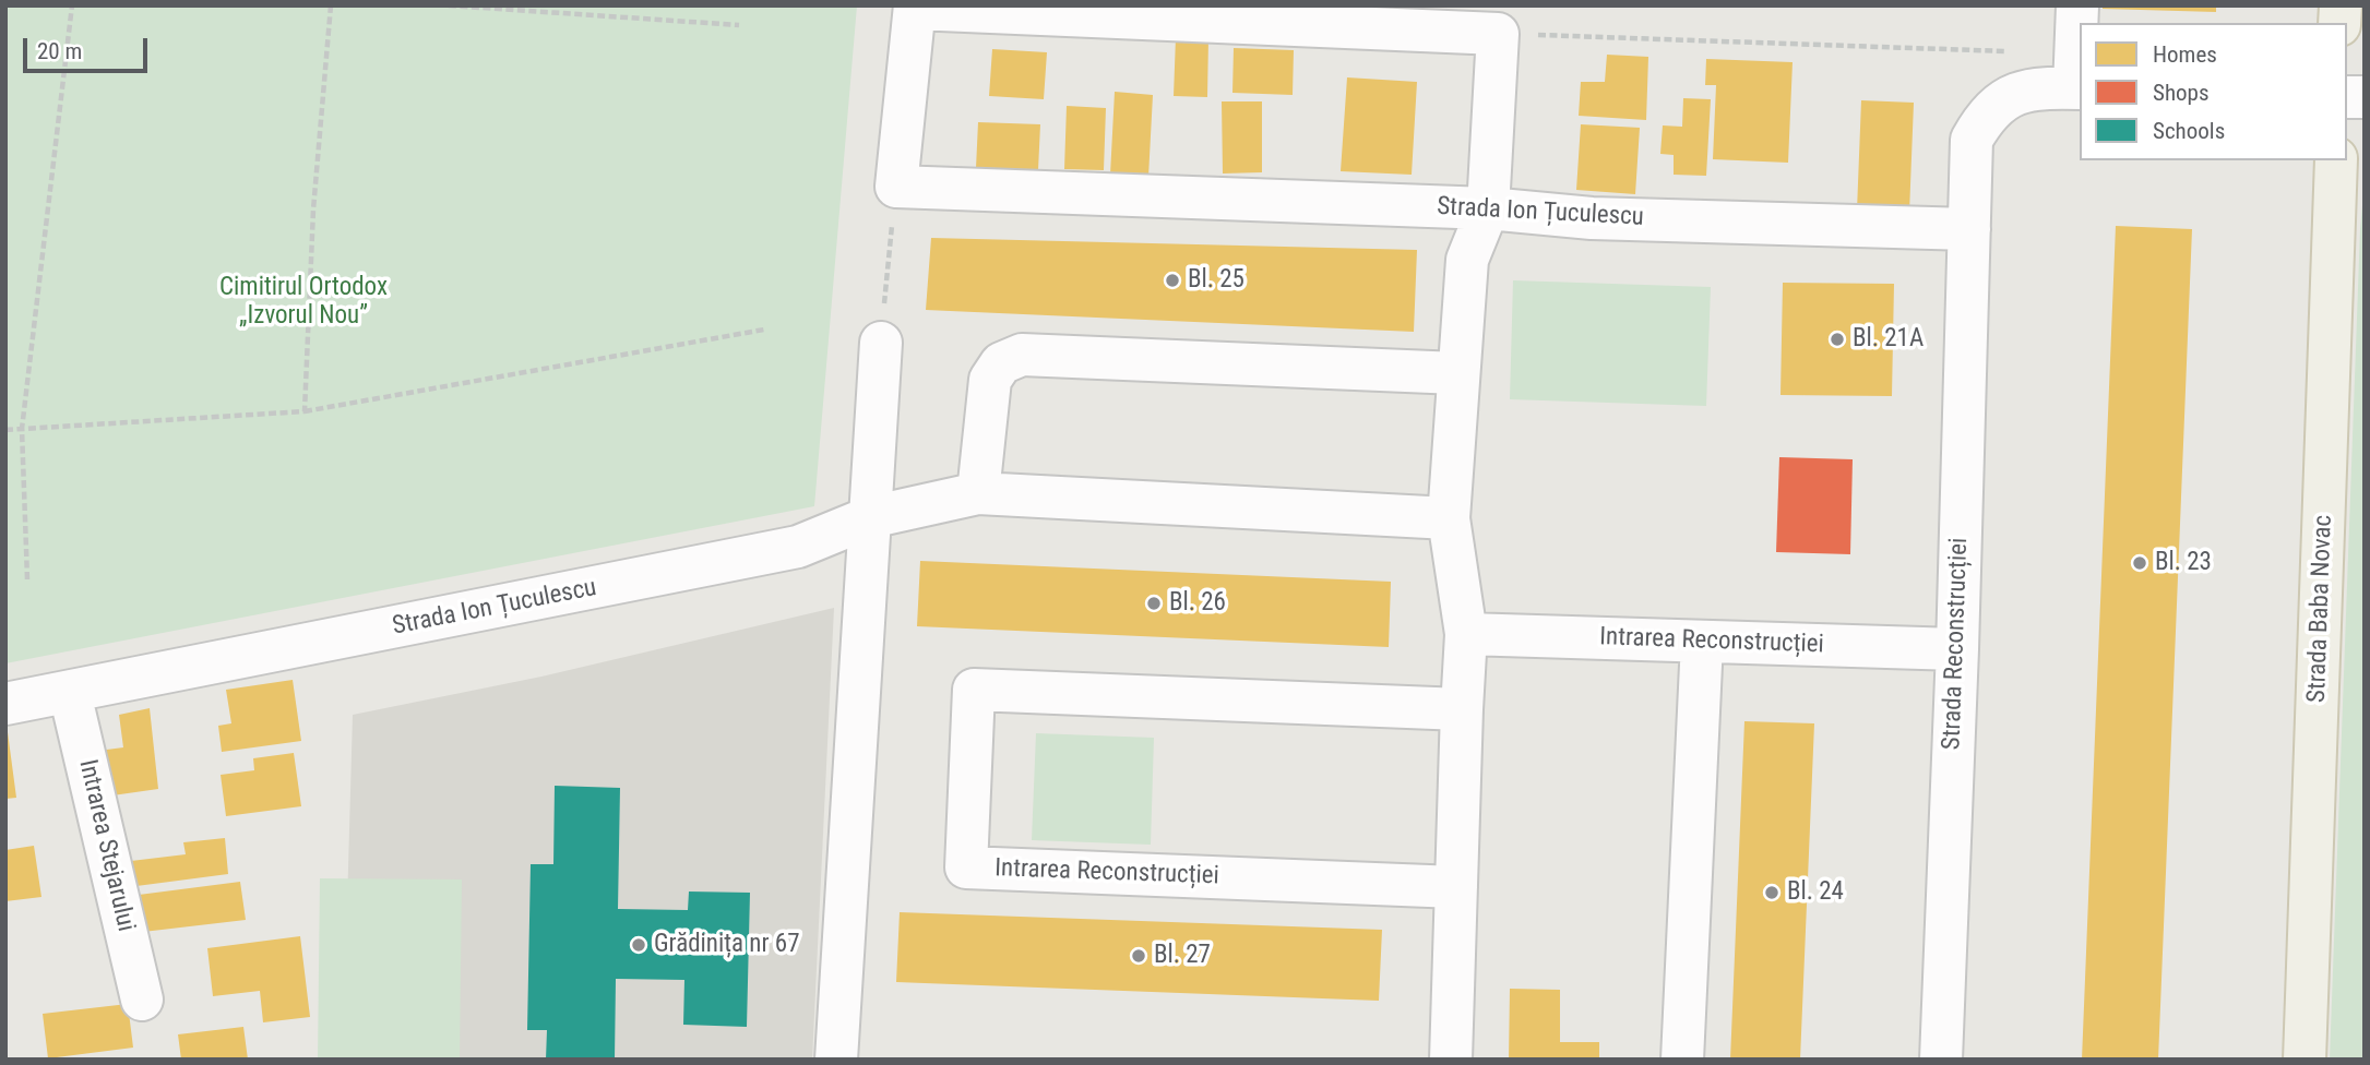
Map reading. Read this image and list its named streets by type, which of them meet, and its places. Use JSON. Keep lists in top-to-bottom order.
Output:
{
  "streets": {
    "main road": ["Strada Baba Novac"],
    "street": [
      "Strada Ion Țuculescu",
      "Intrarea Reconstrucției",
      "Strada Reconstrucției",
      "Intrarea Stejarului"
    ]
  },
  "crossings": [
    ["Strada Ion Țuculescu", "Strada Reconstrucției"],
    ["Strada Ion Țuculescu", "Intrarea Stejarului"],
    ["Intrarea Reconstrucției", "Strada Reconstrucției"]
  ],
  "parks": ["Cimitirul Ortodox „Izvorul Nou”"],
  "places": [
    "Bl. 25",
    "Bl. 21A",
    "Bl. 23",
    "Bl. 26",
    "Bl. 24",
    "Grădinița nr 67",
    "Bl. 27"
  ],
  "legend": ["Homes", "Shops", "Schools"],
  "scale_bar": "20 m"
}
